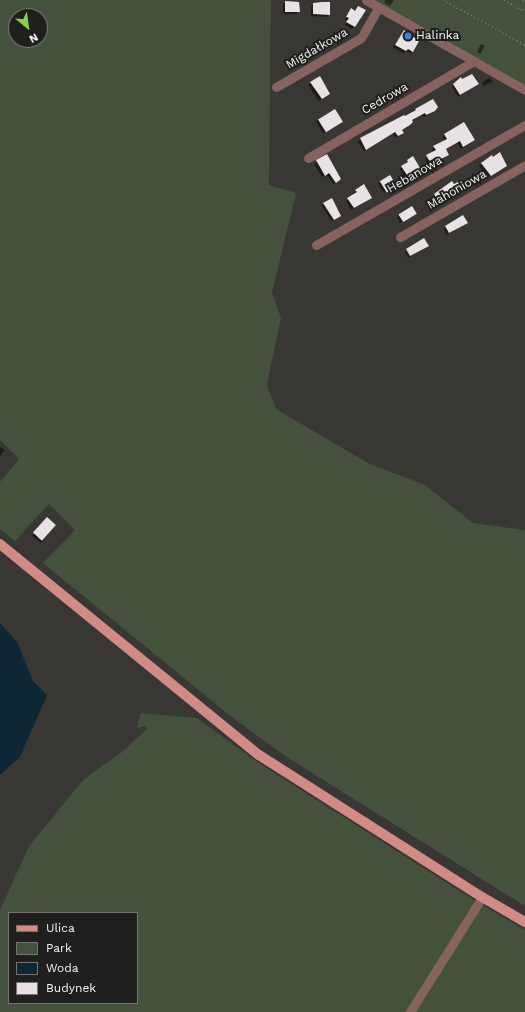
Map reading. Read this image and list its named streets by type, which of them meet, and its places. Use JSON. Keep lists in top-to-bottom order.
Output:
{
  "streets": {
    "street": [
      "Migdałkowa",
      "Cedrowa",
      "Hebanowa",
      "Mahoniowa"
    ]
  },
  "places": ["Halinka"],
  "legend": [
    "Ulica",
    "Park",
    "Woda",
    "Budynek"
  ],
  "north": "bottom right"
}
